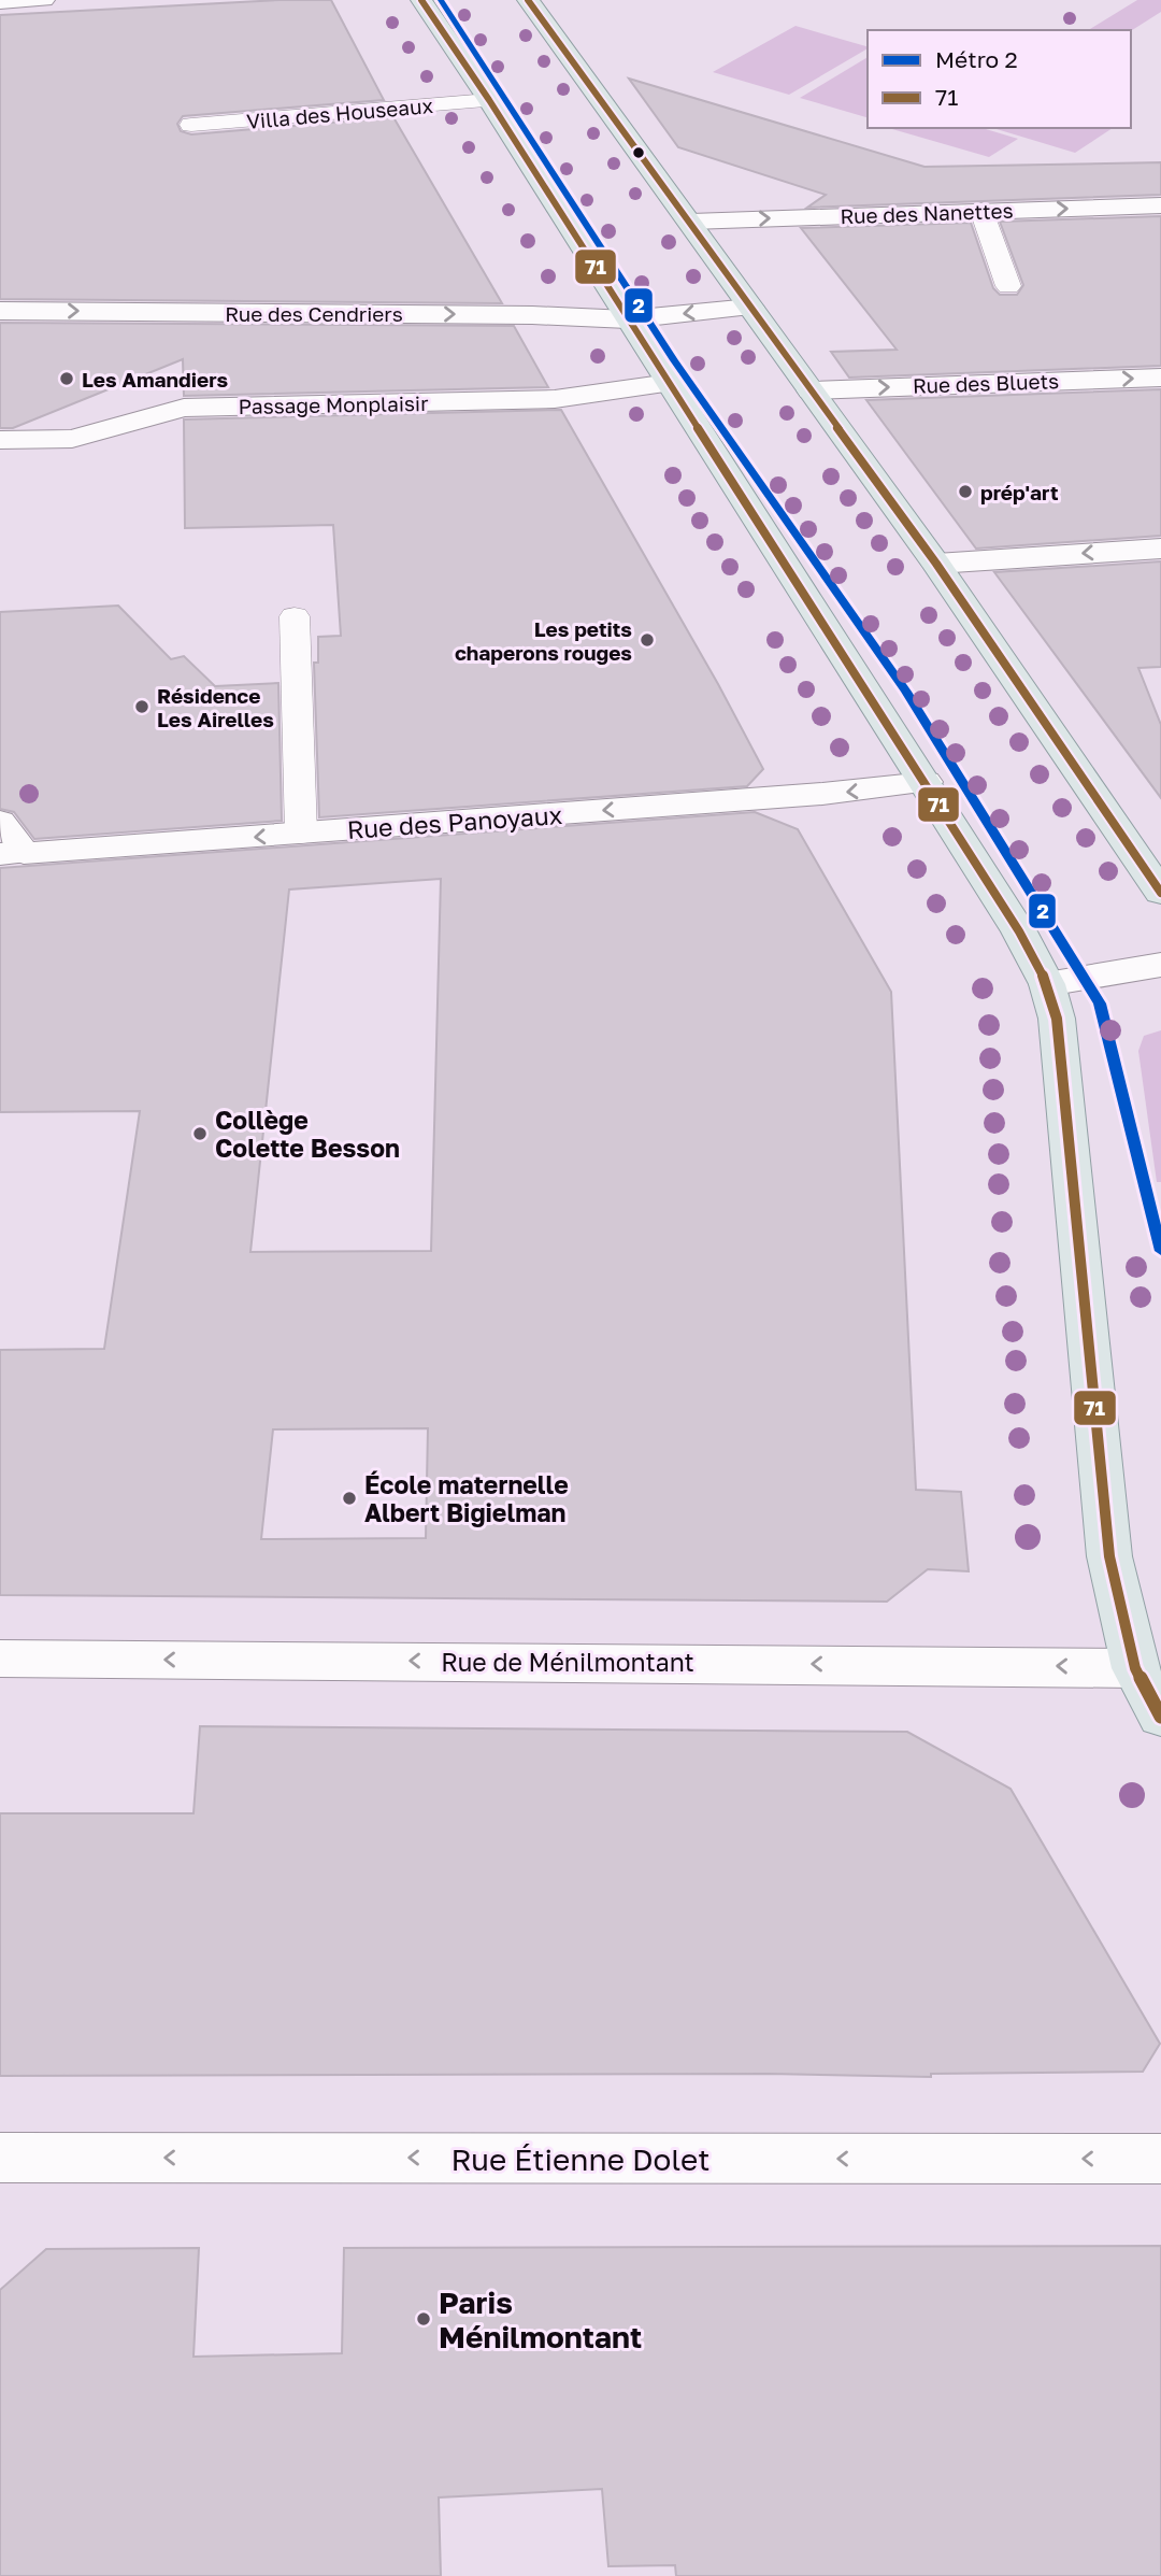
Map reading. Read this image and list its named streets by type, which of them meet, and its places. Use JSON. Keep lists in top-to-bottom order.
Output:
{
  "streets": {
    "street": [
      "Rue des Nanettes",
      "Rue des Cendriers",
      "Rue des Bluets",
      "Passage Monplaisir",
      "Rue des Panoyaux",
      "Rue de Ménilmontant",
      "Rue Étienne Dolet"
    ],
    "lane": ["Villa des Houseaux"]
  },
  "one_way": ["Rue des Panoyaux", "Rue de Ménilmontant", "Rue Étienne Dolet"],
  "places": [
    "Les Amandiers",
    "prép'art",
    "Les petits chaperons rouges",
    "Résidence Les Airelles",
    "Collège Colette Besson",
    "École maternelle Albert Bigielman",
    "Paris Ménilmontant"
  ],
  "lines": ["metro line 2", "transit line 71"],
  "legend": ["Métro 2", "71"]
}
